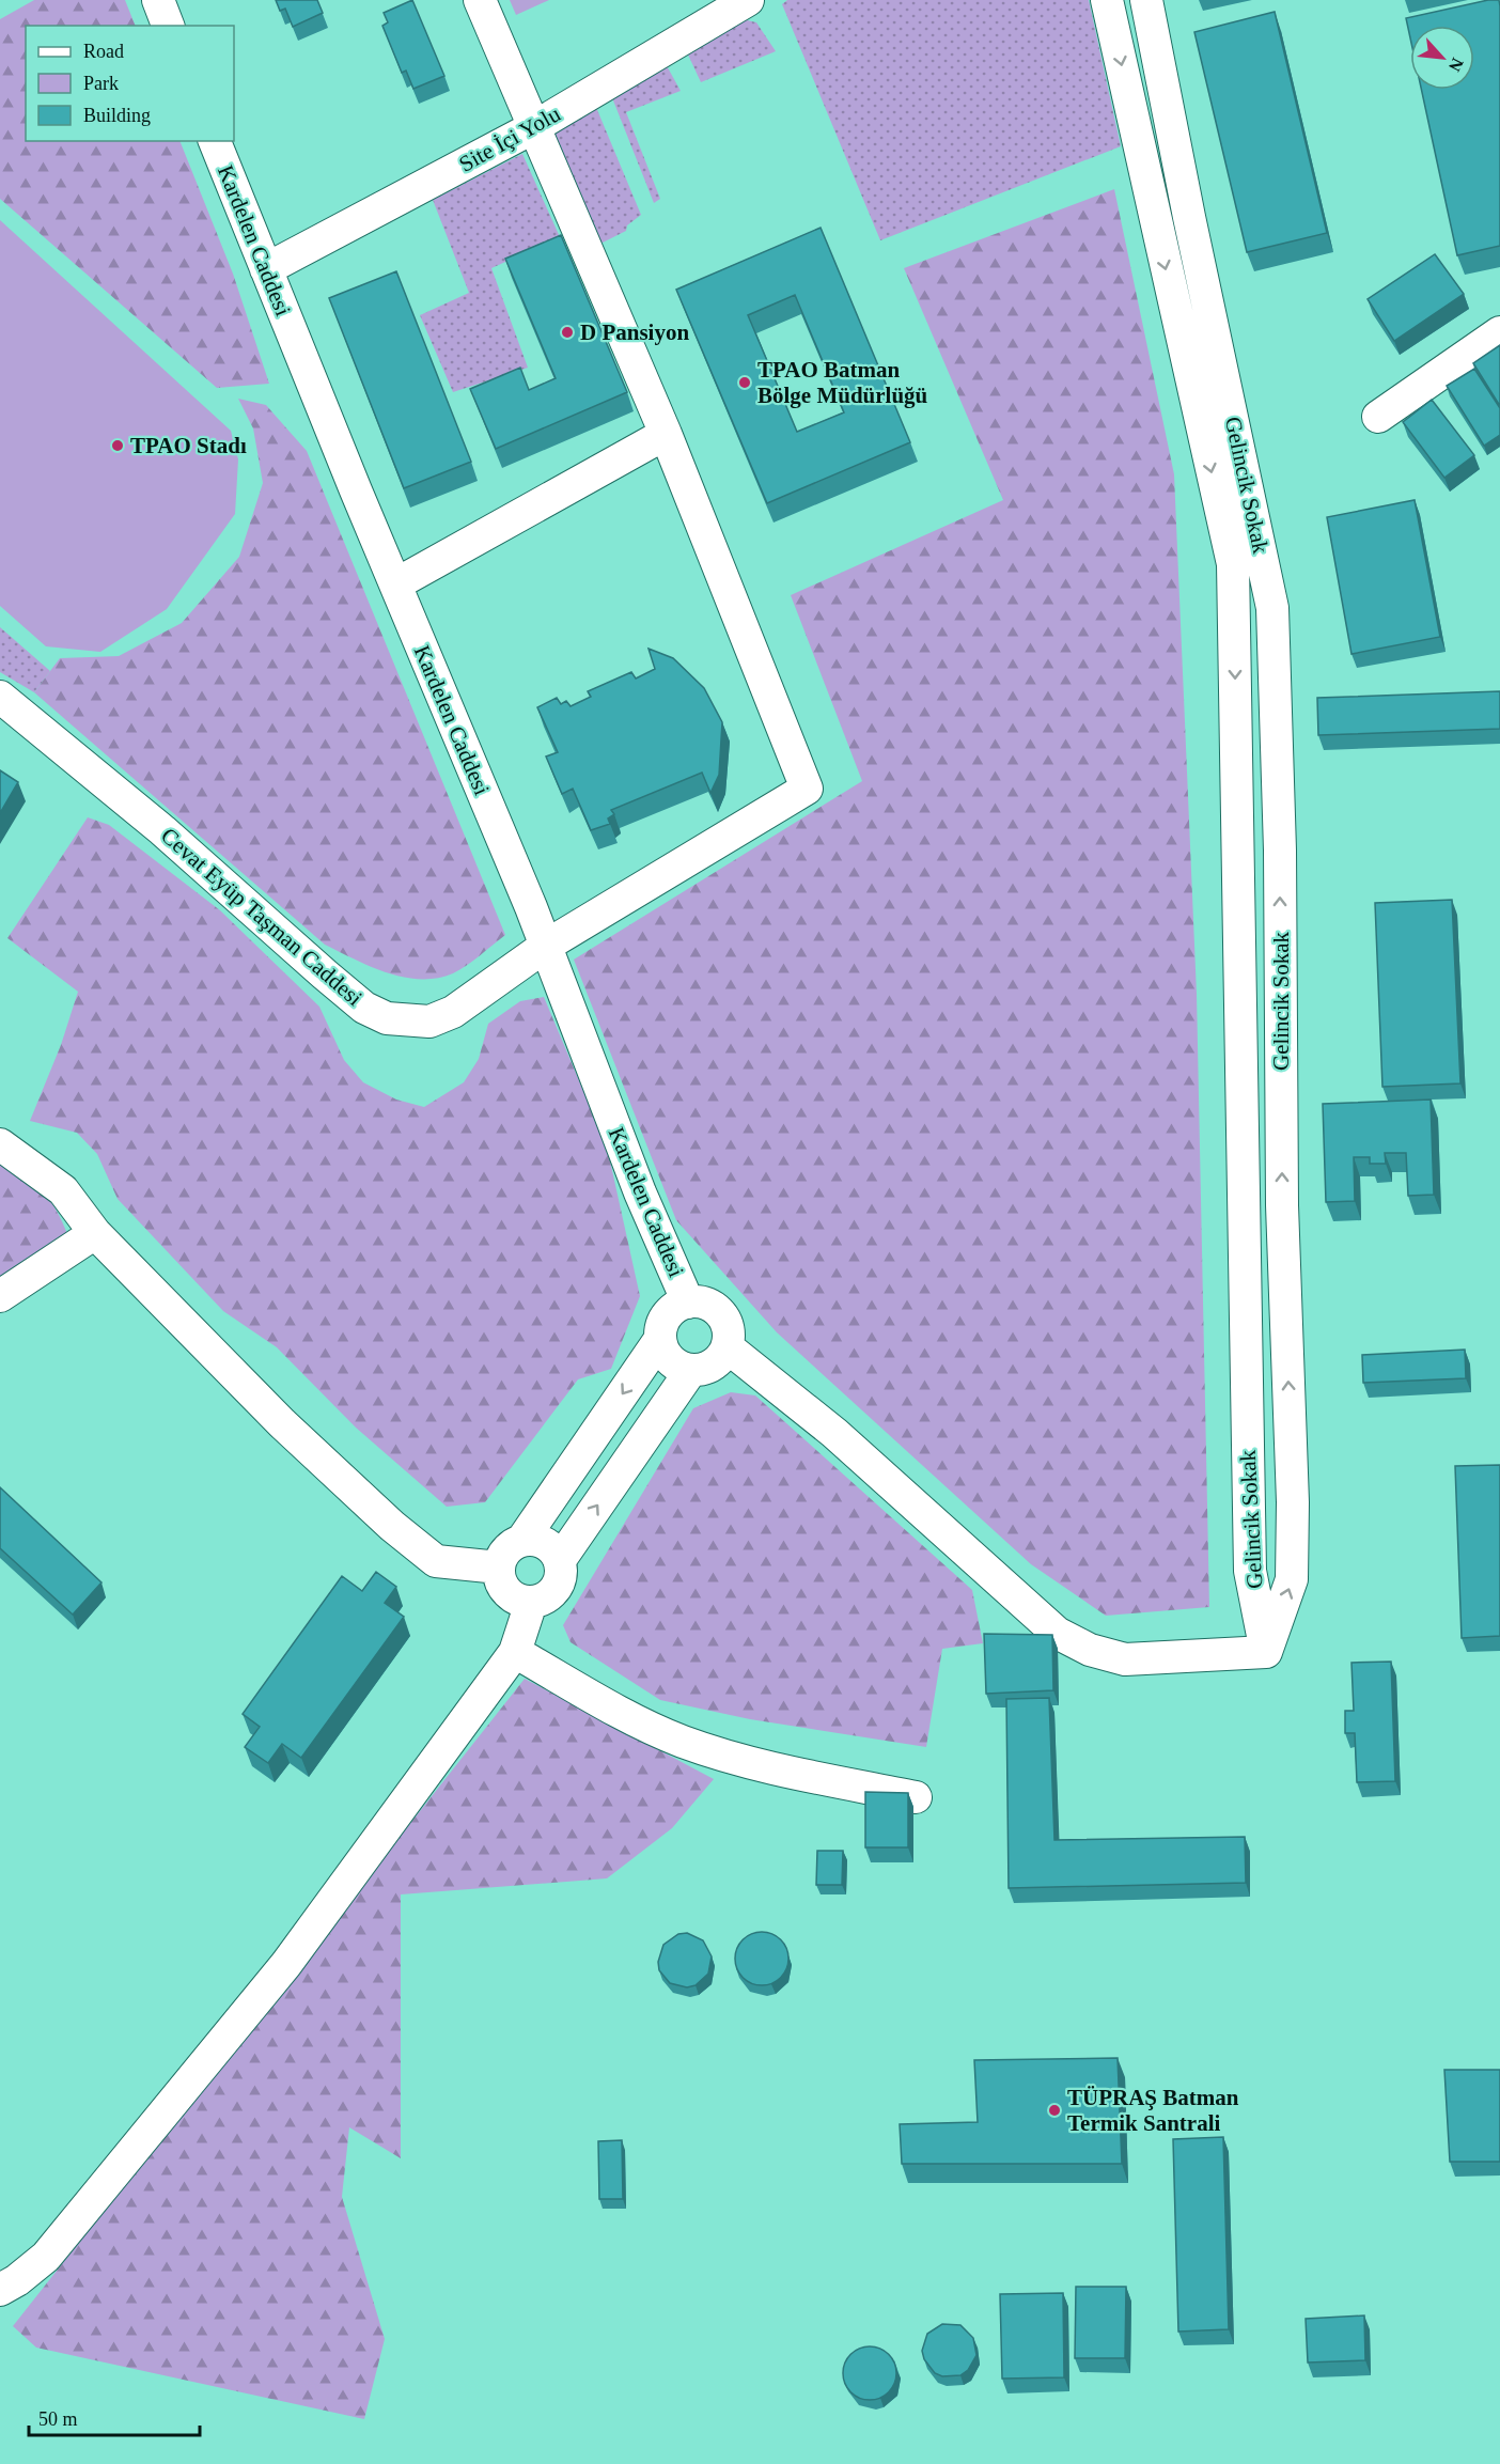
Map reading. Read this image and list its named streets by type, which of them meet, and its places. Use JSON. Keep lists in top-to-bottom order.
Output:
{
  "streets": {
    "street": [
      "Site İçi Yolu",
      "Kardelen Caddesi",
      "Gelincik Sokak",
      "Cevat Eyüp Taşman Caddesi"
    ]
  },
  "crossings": [
    ["Site İçi Yolu", "Kardelen Caddesi"],
    ["Kardelen Caddesi", "Cevat Eyüp Taşman Caddesi"]
  ],
  "places": [
    "D Pansiyon",
    "TPAO Batman Bölge Müdürlüğü",
    "TPAO Stadı",
    "TÜPRAŞ Batman Termik Santrali"
  ],
  "legend": ["Road", "Park", "Building"],
  "scale_bar": "50 m",
  "north": "bottom right"
}
